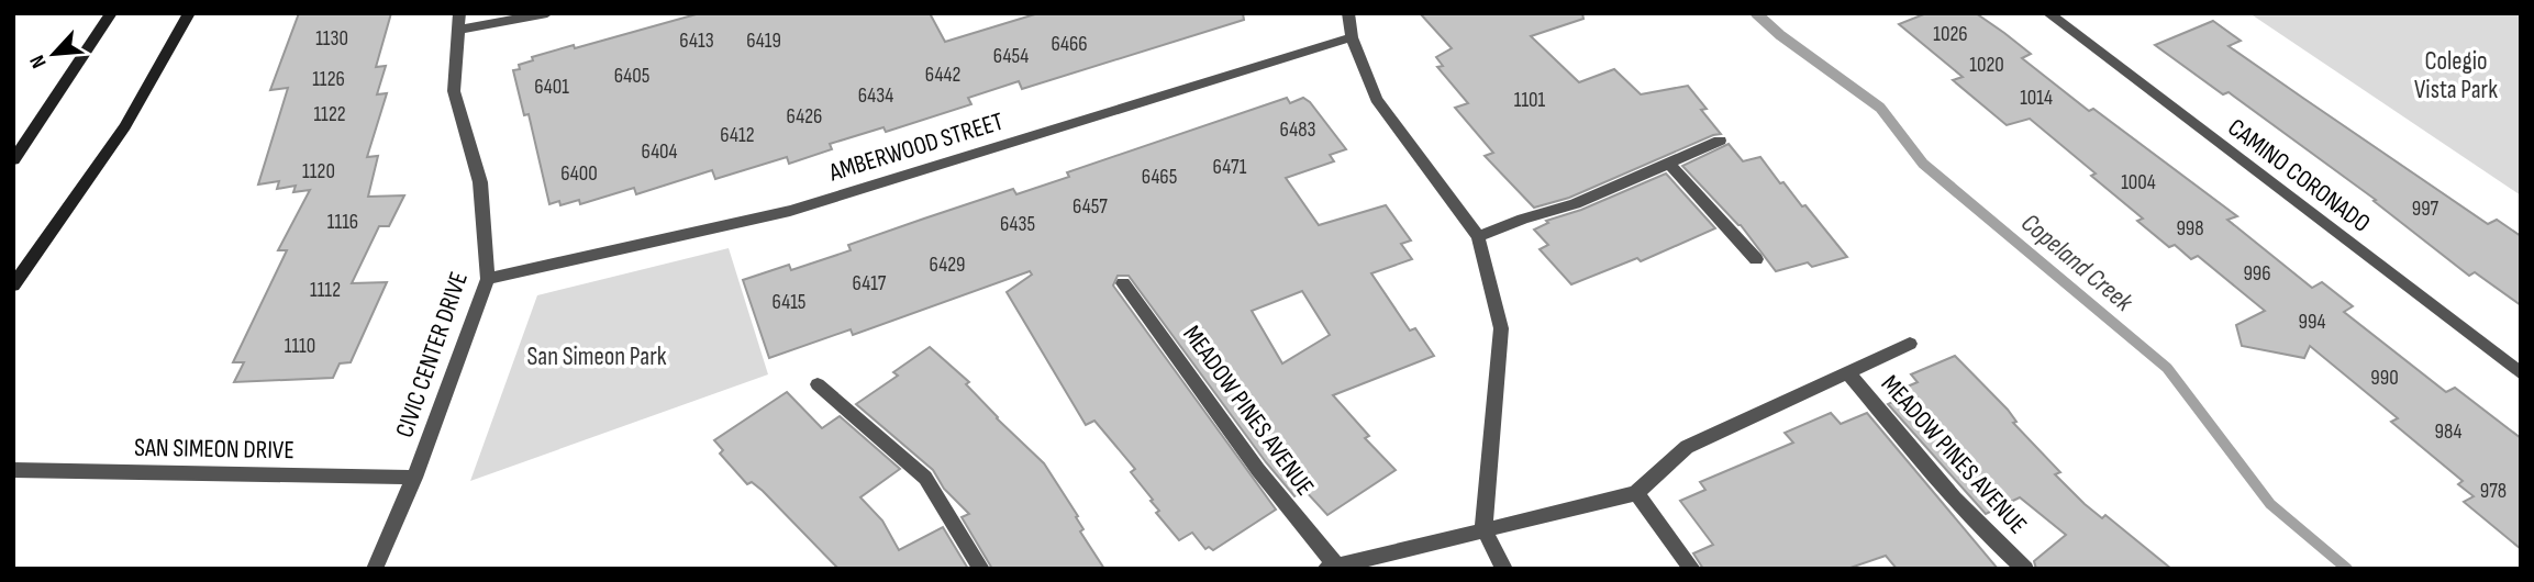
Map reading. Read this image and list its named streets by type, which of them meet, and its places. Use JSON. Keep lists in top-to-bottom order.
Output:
{
  "streets": {
    "street": [
      "AMBERWOOD STREET",
      "CAMINO CORONADO",
      "CIVIC CENTER DRIVE",
      "MEADOW PINES AVENUE",
      "SAN SIMEON DRIVE"
    ]
  },
  "crossings": [
    ["AMBERWOOD STREET", "CIVIC CENTER DRIVE"],
    ["CIVIC CENTER DRIVE", "SAN SIMEON DRIVE"]
  ],
  "water": ["Copeland Creek"],
  "parks": ["Colegio Vista Park", "San Simeon Park"],
  "house_numbers": [
    "1026",
    "1130",
    "6413",
    "6419",
    "6466",
    "6454",
    "1020",
    "6442",
    "6405",
    "1126",
    "6401",
    "6434",
    "1014",
    "1101",
    "1122",
    "6426",
    "6483",
    "6412",
    "6404",
    "6471",
    "1120",
    "6400",
    "6465",
    "1004",
    "6457",
    "997",
    "1116",
    "6435",
    "998",
    "6429",
    "996",
    "6417",
    "1112",
    "6415",
    "994",
    "1110",
    "990",
    "984",
    "978"
  ],
  "north": "bottom left"
}
